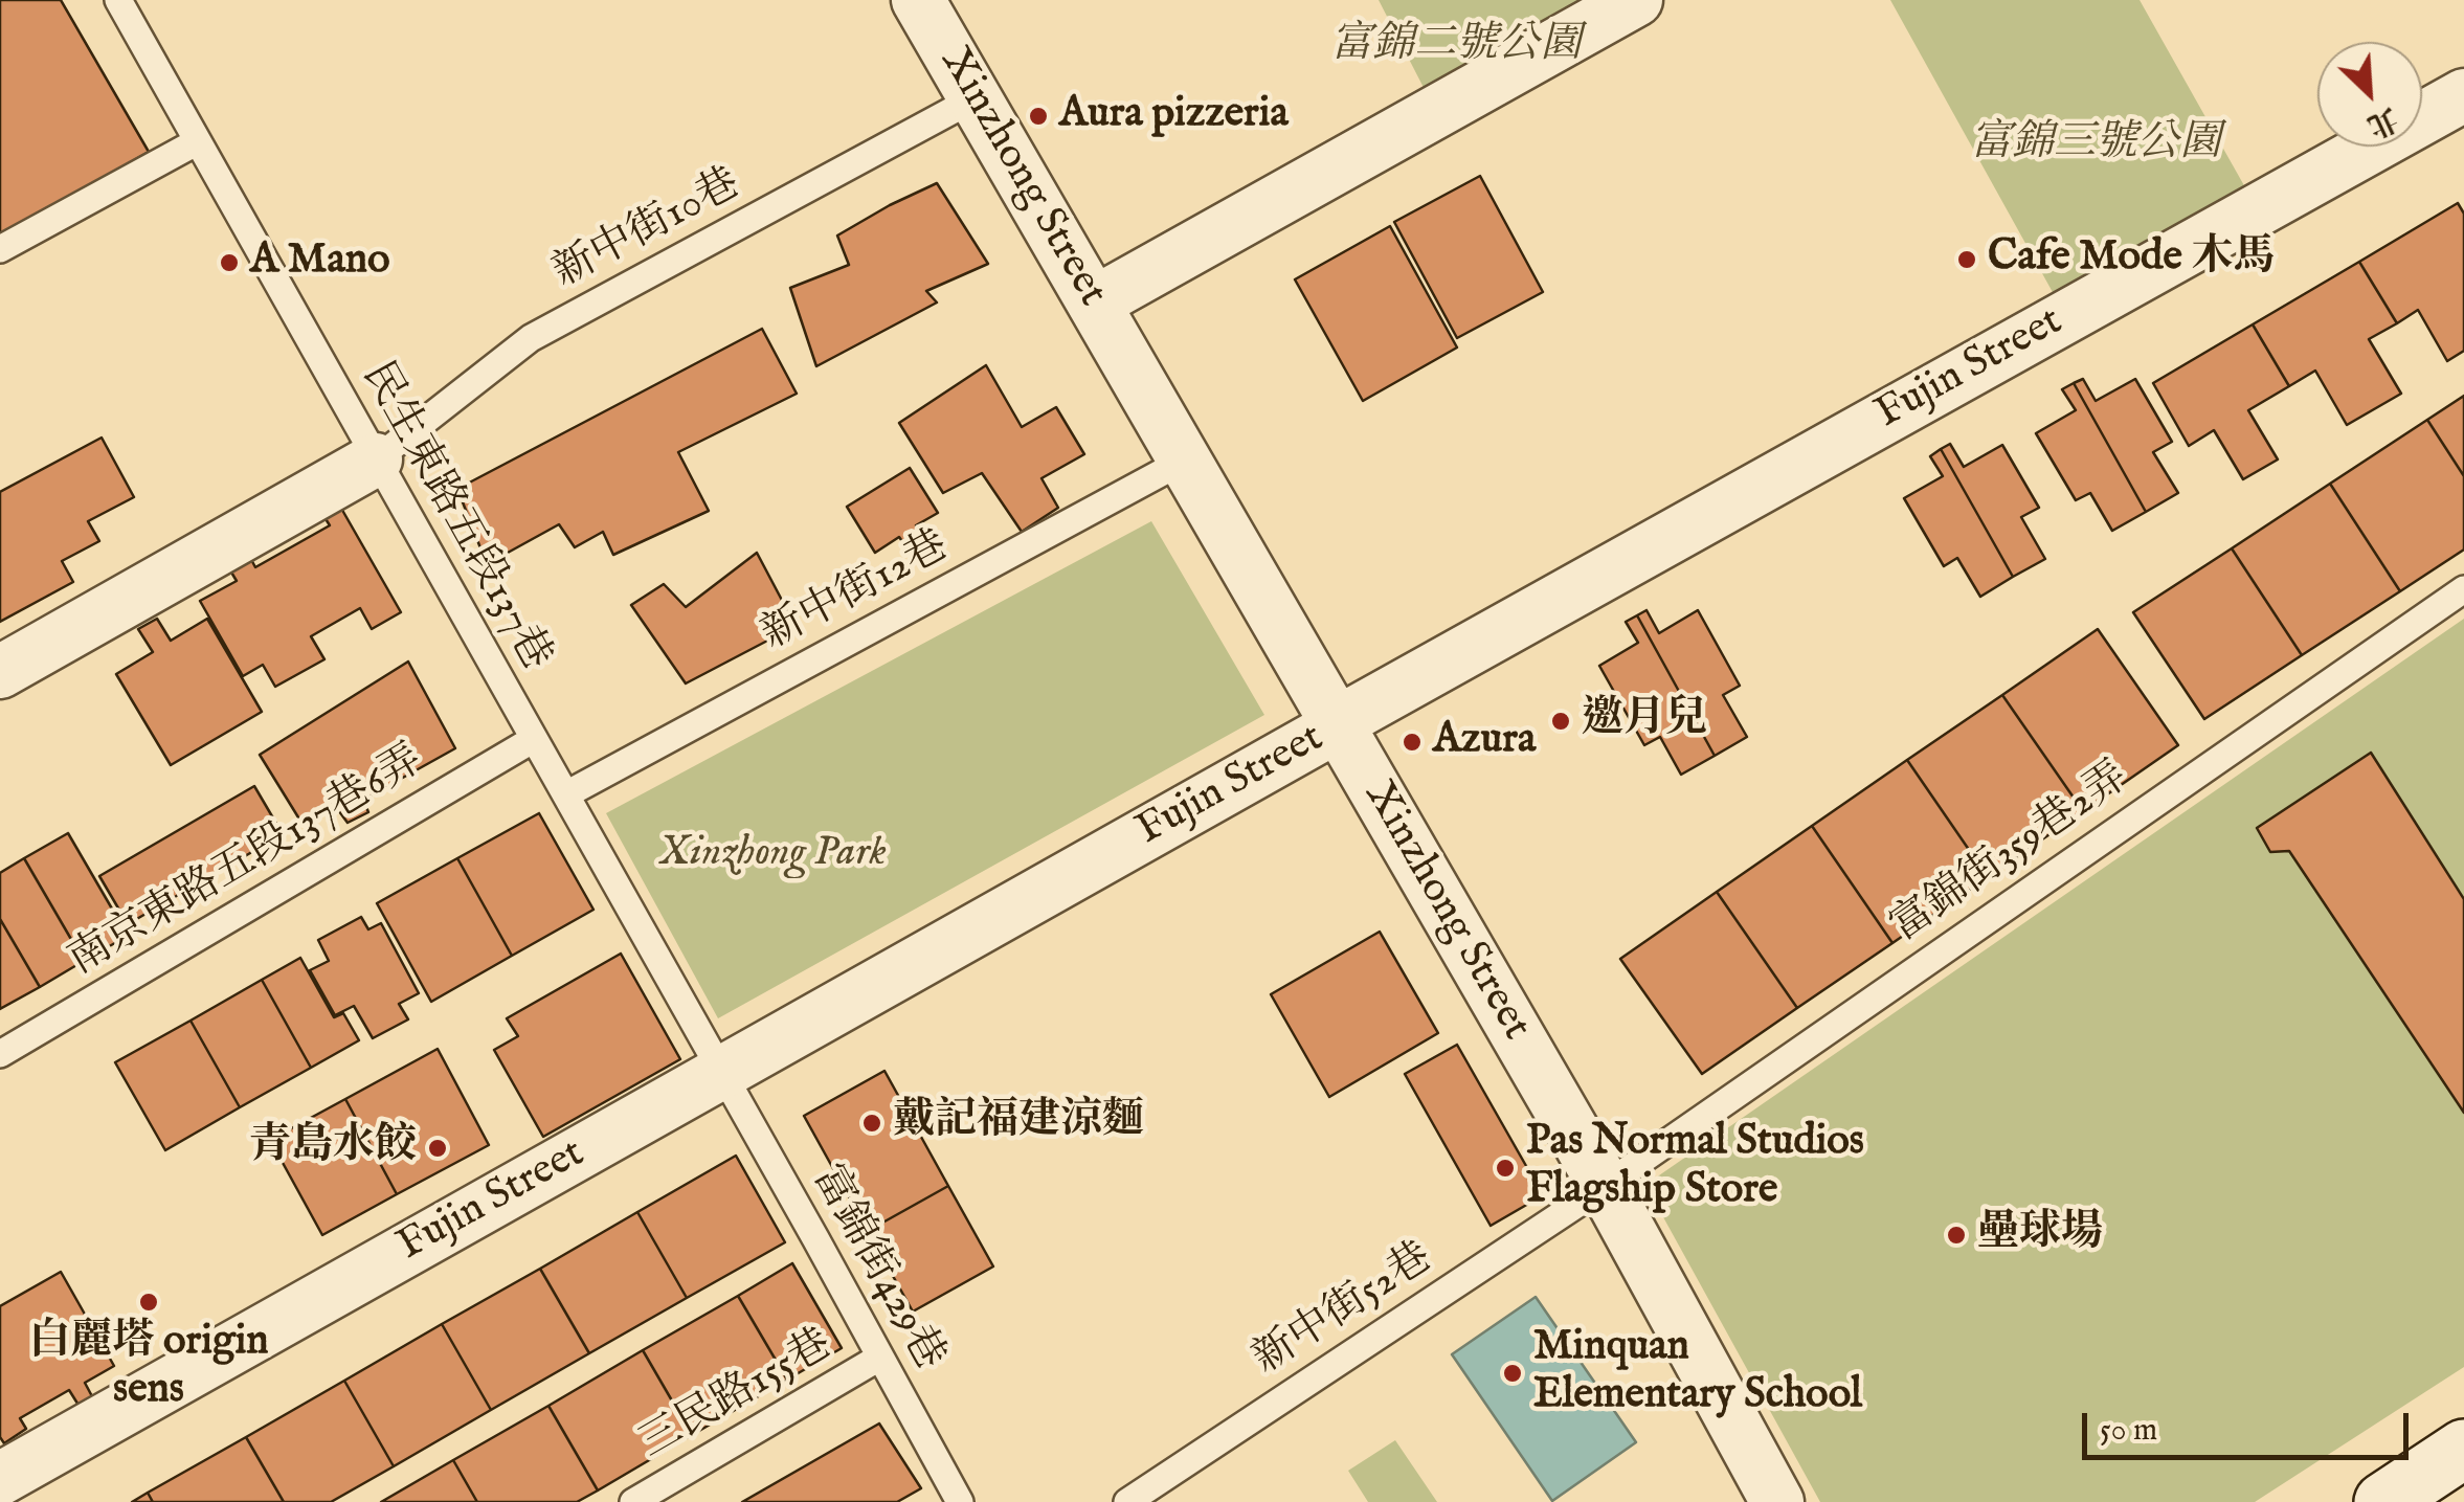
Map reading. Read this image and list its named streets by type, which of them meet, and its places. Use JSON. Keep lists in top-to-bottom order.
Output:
{
  "streets": {
    "street": ["Xinzhong Street", "Fujin Street"],
    "lane": [
      "新中街10巷",
      "民生東路五段137巷",
      "新中街12巷",
      "富錦街359巷2弄",
      "南京東路五段137巷6弄",
      "富錦街429巷",
      "新中街52巷",
      "三民路155巷"
    ]
  },
  "crossings": [
    ["Xinzhong Street", "新中街10巷"],
    ["Xinzhong Street", "Fujin Street"],
    ["Xinzhong Street", "新中街12巷"],
    ["Xinzhong Street", "富錦街359巷2弄"],
    ["Xinzhong Street", "新中街52巷"],
    ["新中街10巷", "民生東路五段137巷"],
    ["Fujin Street", "民生東路五段137巷"],
    ["Fujin Street", "富錦街429巷"],
    ["民生東路五段137巷", "新中街12巷"],
    ["民生東路五段137巷", "南京東路五段137巷6弄"],
    ["民生東路五段137巷", "富錦街429巷"],
    ["富錦街359巷2弄", "新中街52巷"],
    ["富錦街429巷", "三民路155巷"]
  ],
  "parks": ["富錦二號公園", "富錦三號公園", "Xinzhong Park"],
  "places": [
    "Aura pizzeria",
    "Cafe Mode 木馬",
    "A Mano",
    "邀月兒",
    "Azura",
    "戴記福建涼麵",
    "青島水餃",
    "Pas Normal Studios Flagship Store",
    "壘球場",
    "白麗塔 origin sens",
    "Minquan Elementary School"
  ],
  "scale_bar": "50 m",
  "north": "bottom right"
}
